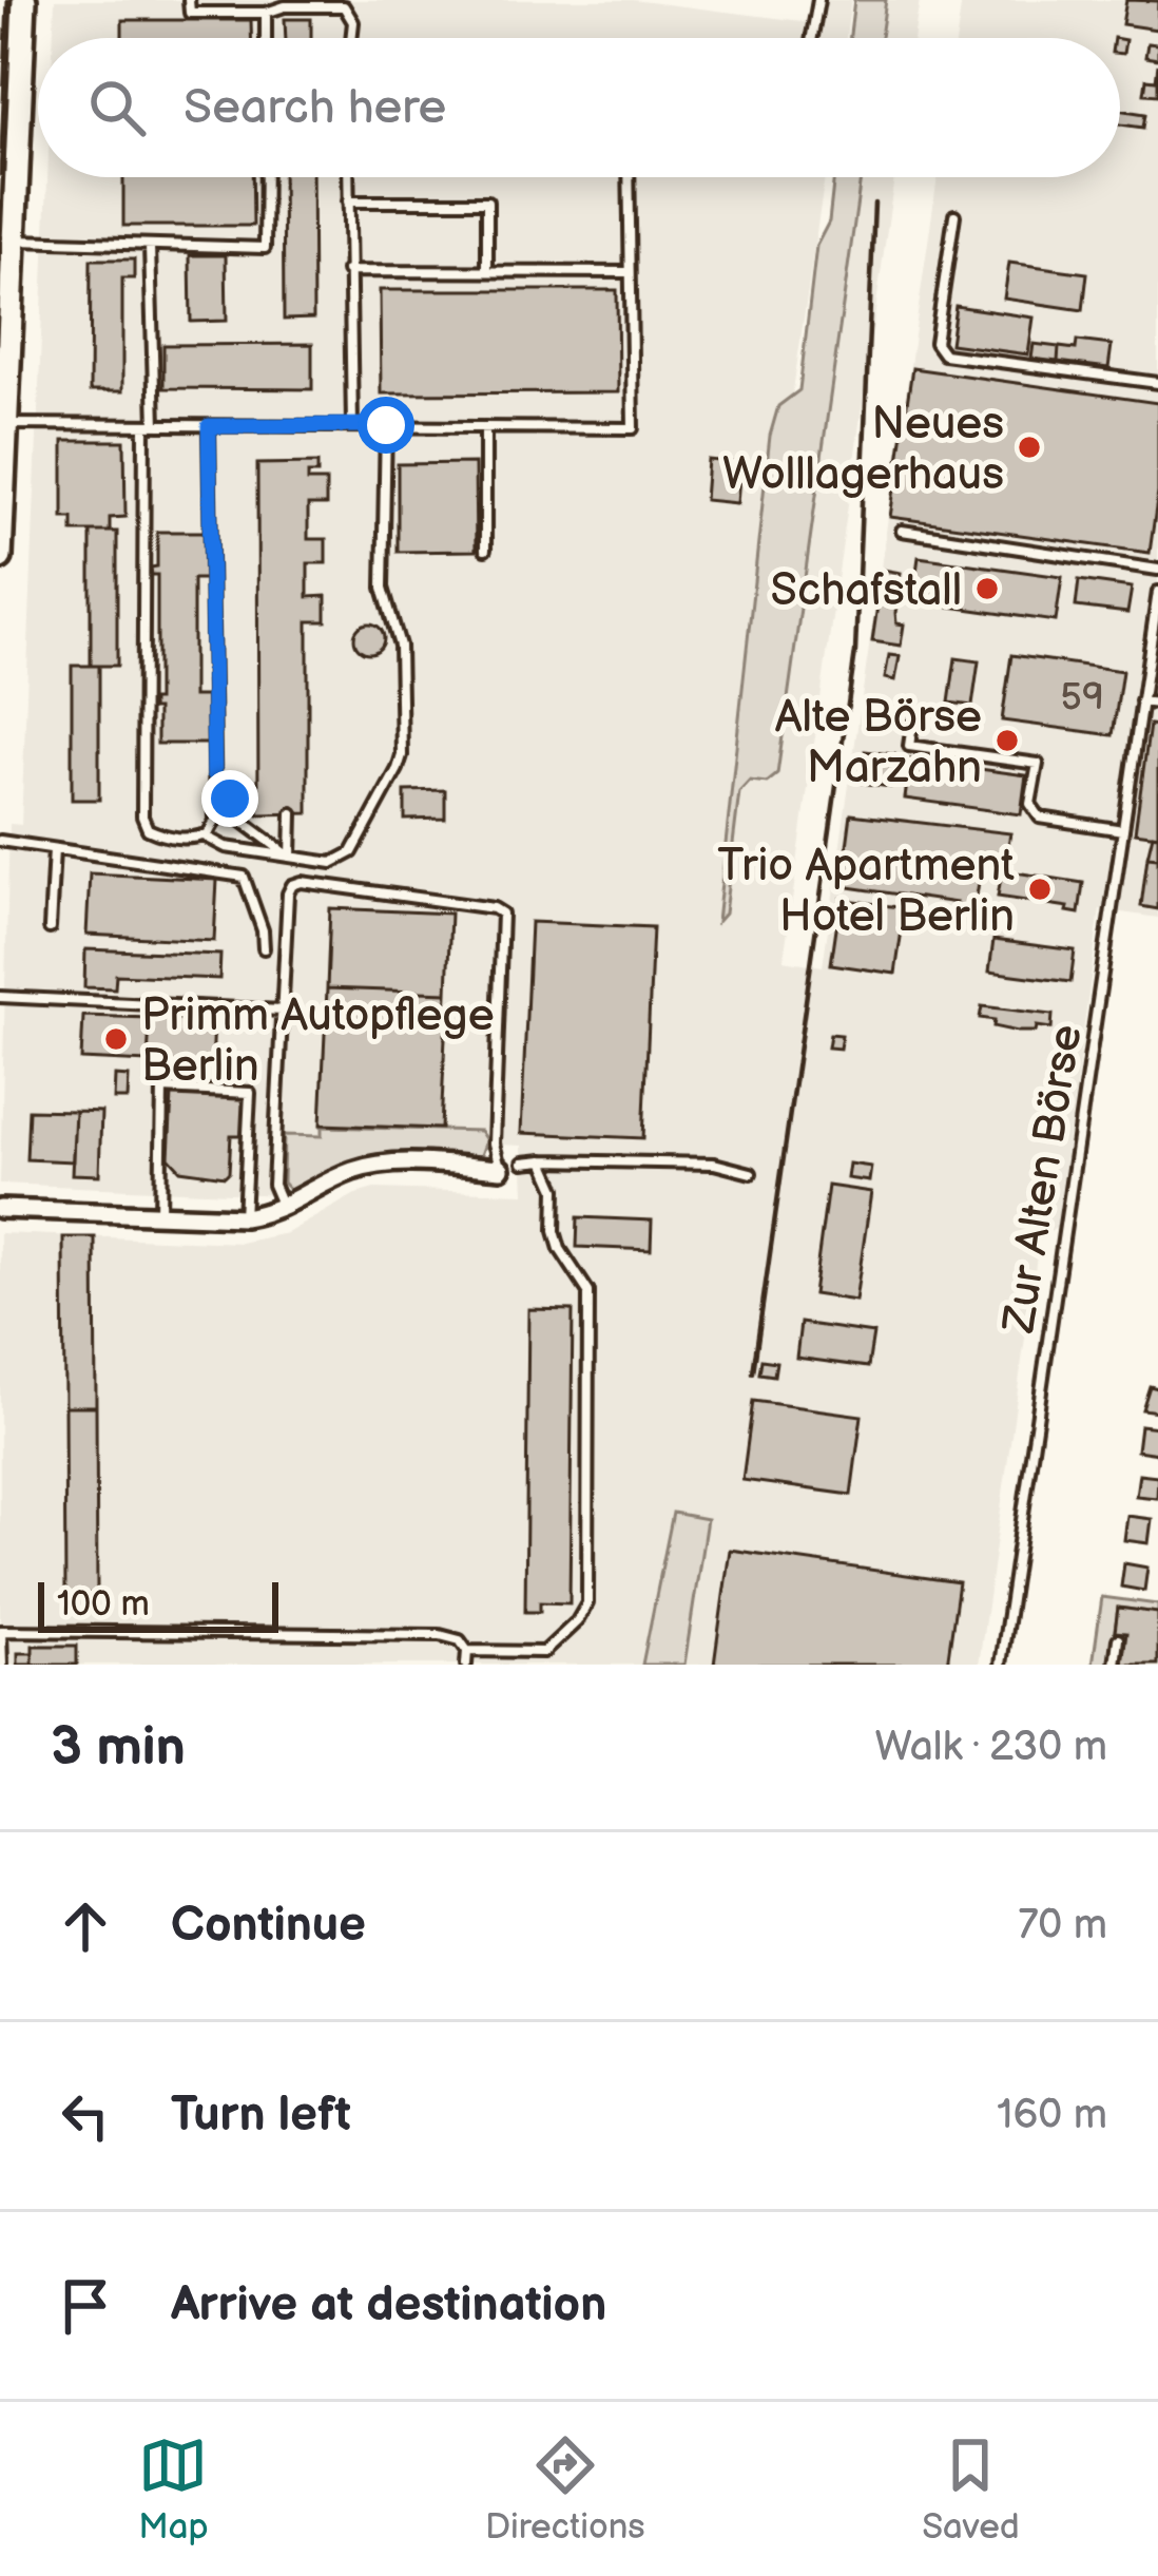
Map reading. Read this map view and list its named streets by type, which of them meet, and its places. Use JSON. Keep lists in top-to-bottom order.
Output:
{
  "streets": {
    "lane": ["Zur Alten Börse"]
  },
  "places": [
    "Neues Wolllagerhaus",
    "Schafstall",
    "Alte Börse Marzahn",
    "Trio Apartment Hotel Berlin",
    "Primm Autopflege Berlin"
  ],
  "house_numbers": ["59"],
  "scale_bar": "100 m",
  "page": {
    "search": "Search here",
    "scale": "100 m",
    "heading": ["3 min", "Walk · 230 m"],
    "list": [
      ["Continue", "70 m"],
      ["Turn left", "160 m"],
      "Arrive at destination"
    ],
    "nav": ["Map", "Directions", "Saved"]
  }
}
